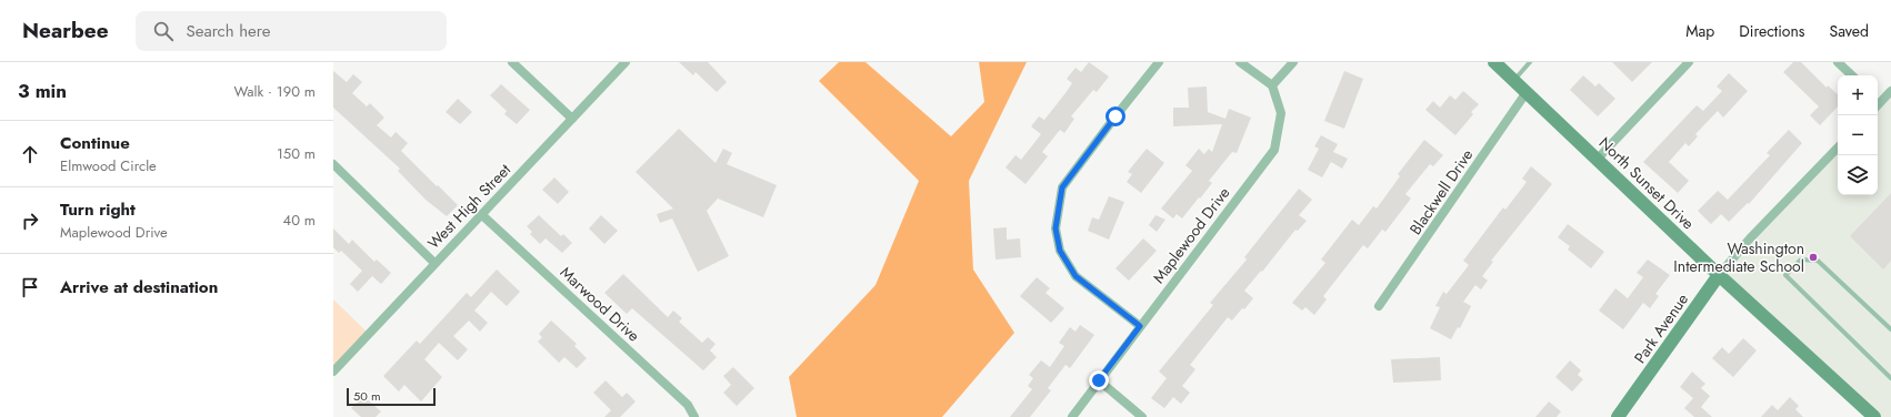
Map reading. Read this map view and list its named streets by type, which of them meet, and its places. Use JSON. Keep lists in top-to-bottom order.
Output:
{
  "streets": {
    "main road": ["North Sunset Drive", "Park Avenue"],
    "street": [
      "Blackwell Drive",
      "West High Street",
      "Maplewood Drive",
      "Marwood Drive"
    ]
  },
  "crossings": [
    ["North Sunset Drive", "Blackwell Drive"],
    ["North Sunset Drive", "Park Avenue"],
    ["West High Street", "Marwood Drive"]
  ],
  "places": ["Washington Intermediate School"],
  "scale_bar": "50 m",
  "page": {
    "header": "Nearbee",
    "search": "Search here",
    "nav": ["Map", "Directions", "Saved"],
    "heading": ["3 min", "Walk · 190 m"],
    "map_buttons": ["+", "−"],
    "list": [
      ["Continue", "Elmwood Circle", "150 m"],
      ["Turn right", "Maplewood Drive", "40 m"],
      "Arrive at destination"
    ],
    "scale": "50 m"
  }
}
